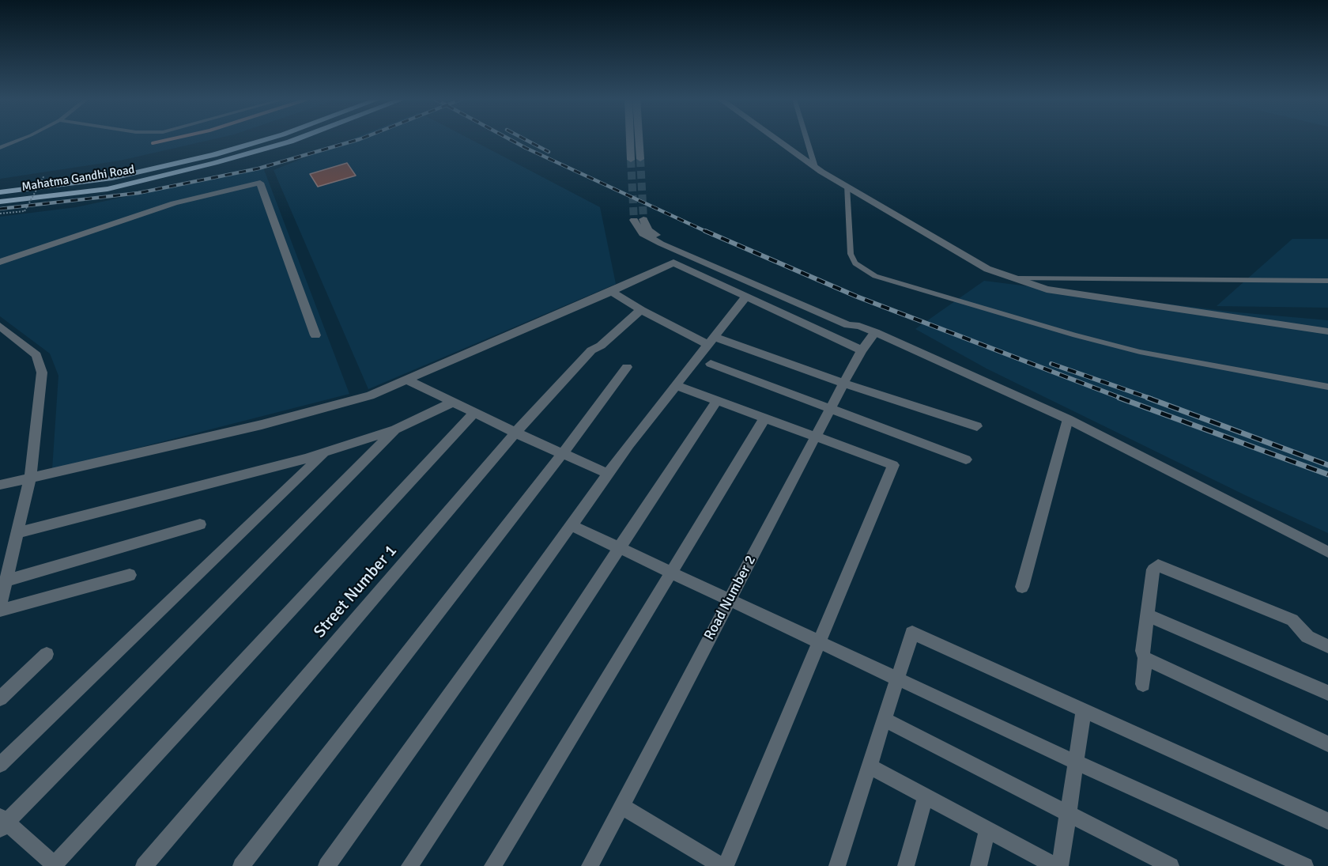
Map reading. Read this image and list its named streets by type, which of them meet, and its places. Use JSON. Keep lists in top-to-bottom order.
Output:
{
  "streets": {
    "main road": ["Mahatma Gandhi Road"],
    "street": ["Street Number 1", "Road Number 2"]
  }
}
